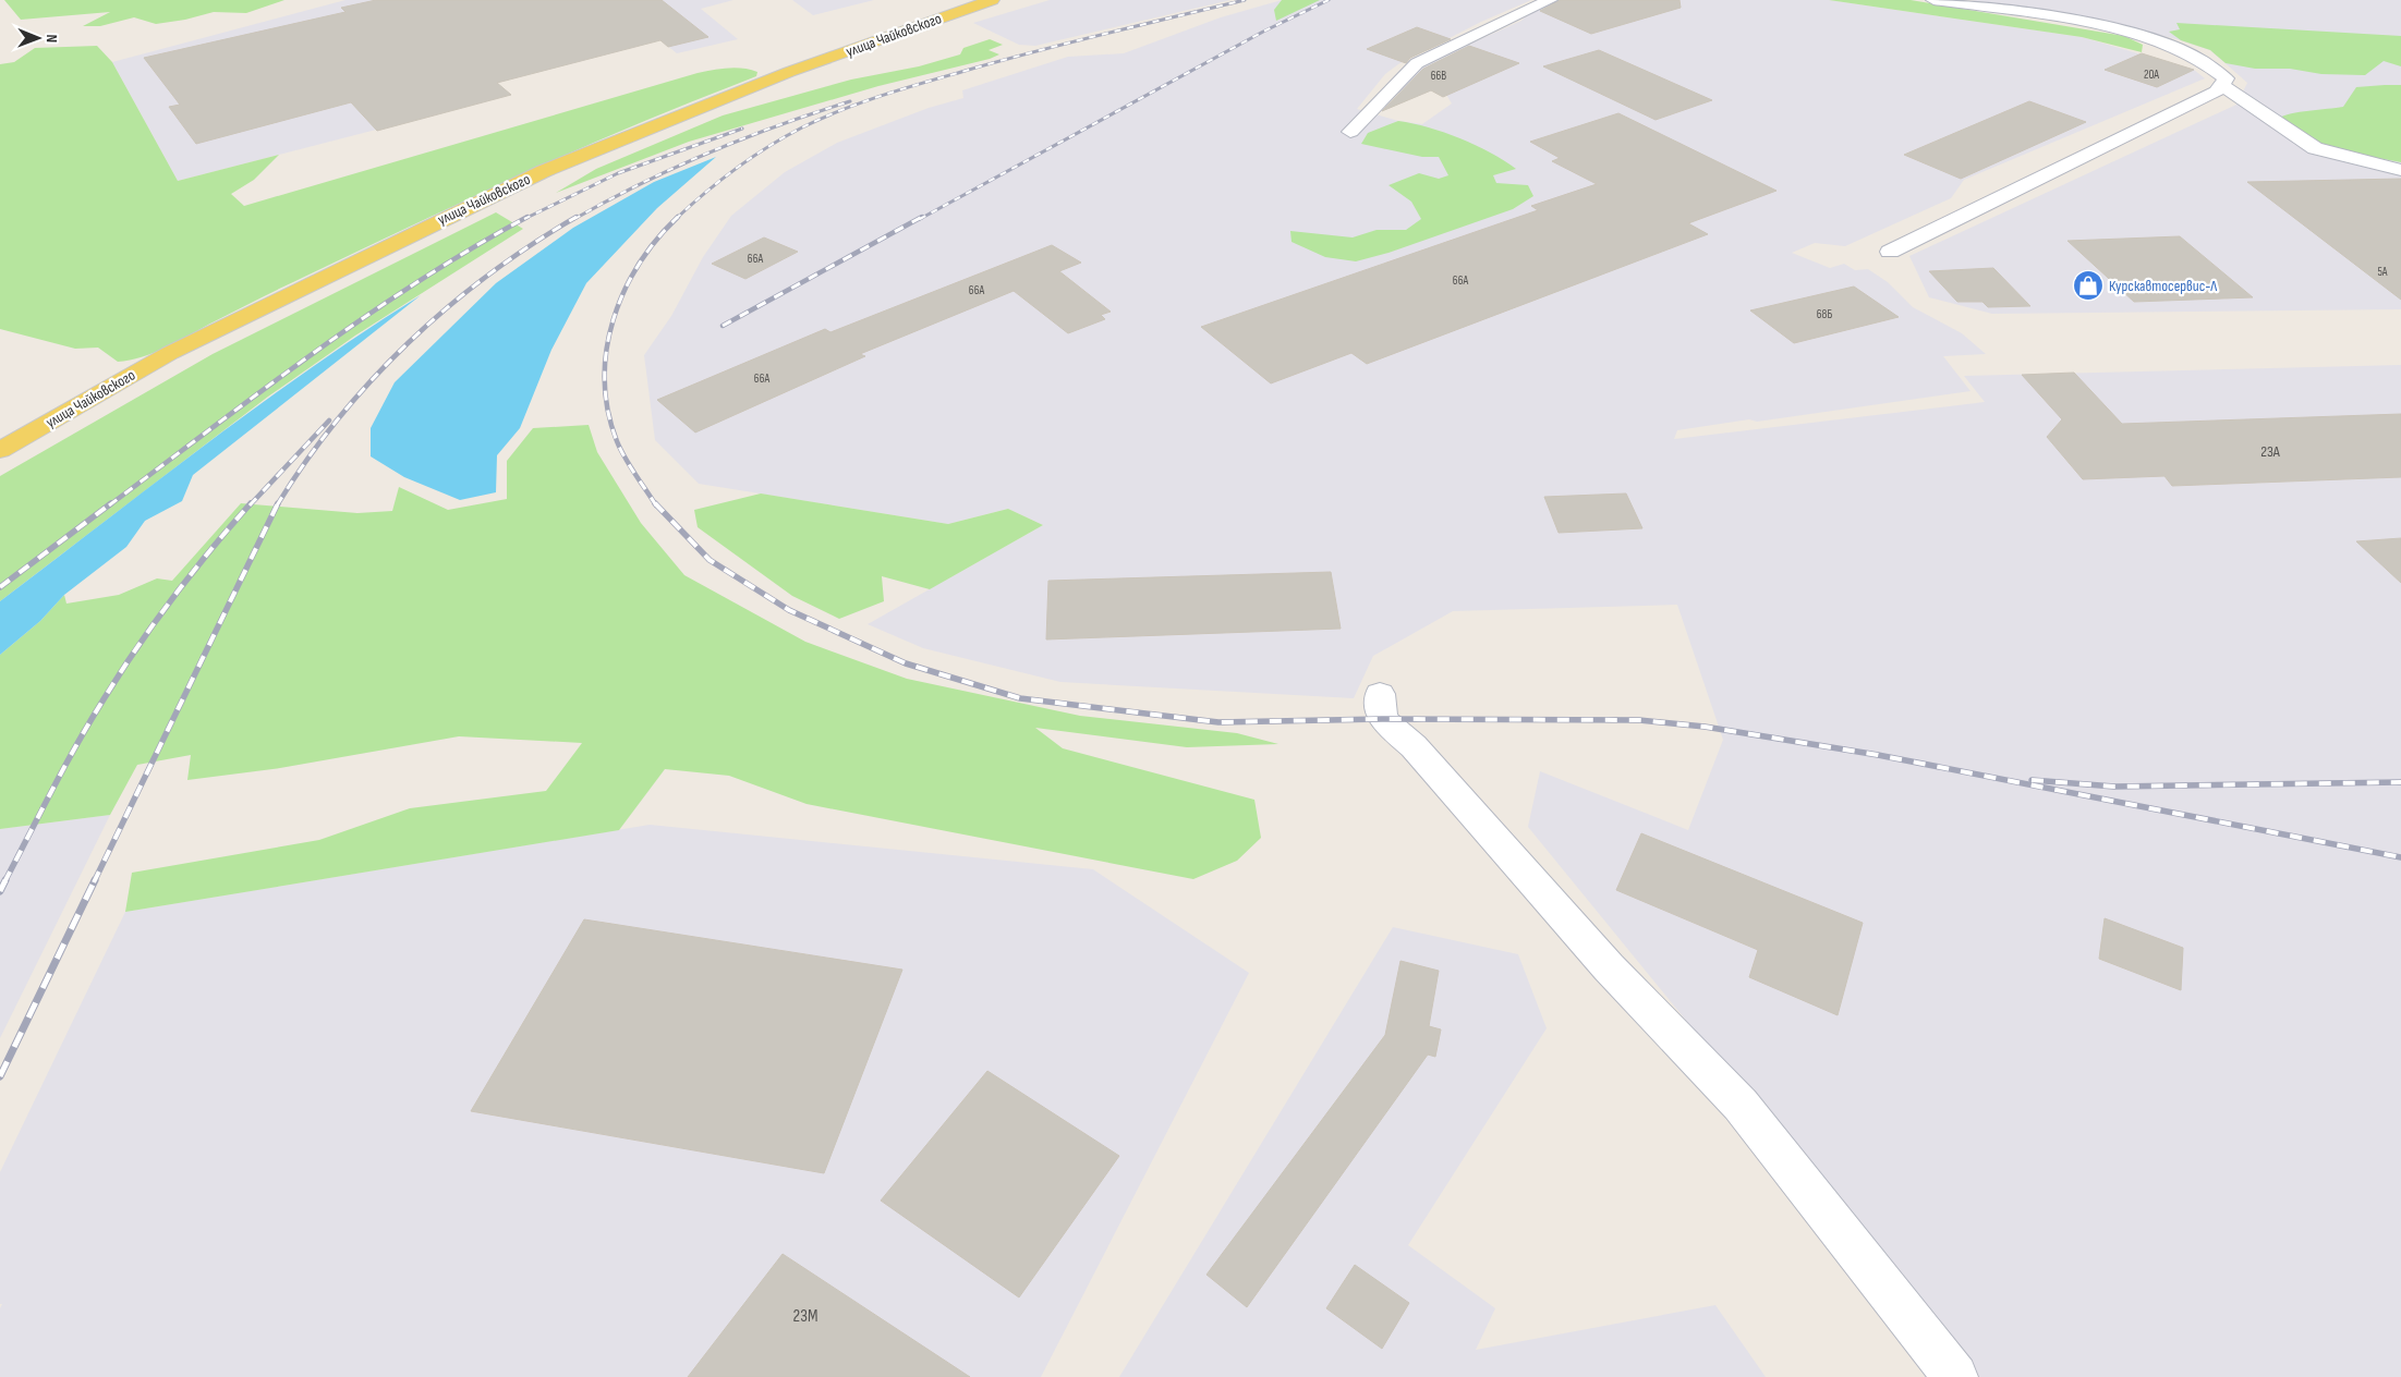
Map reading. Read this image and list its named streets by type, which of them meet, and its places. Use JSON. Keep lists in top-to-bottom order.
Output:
{
  "streets": {
    "main road": ["улица Чайковского"]
  },
  "places": {
    "shop": ["Курскавтосервис-Л"]
  },
  "house_numbers": [
    "20А",
    "66В",
    "66А",
    "5А",
    "66А",
    "66А",
    "68Б",
    "66А",
    "23А",
    "23М"
  ],
  "north": "right"
}
